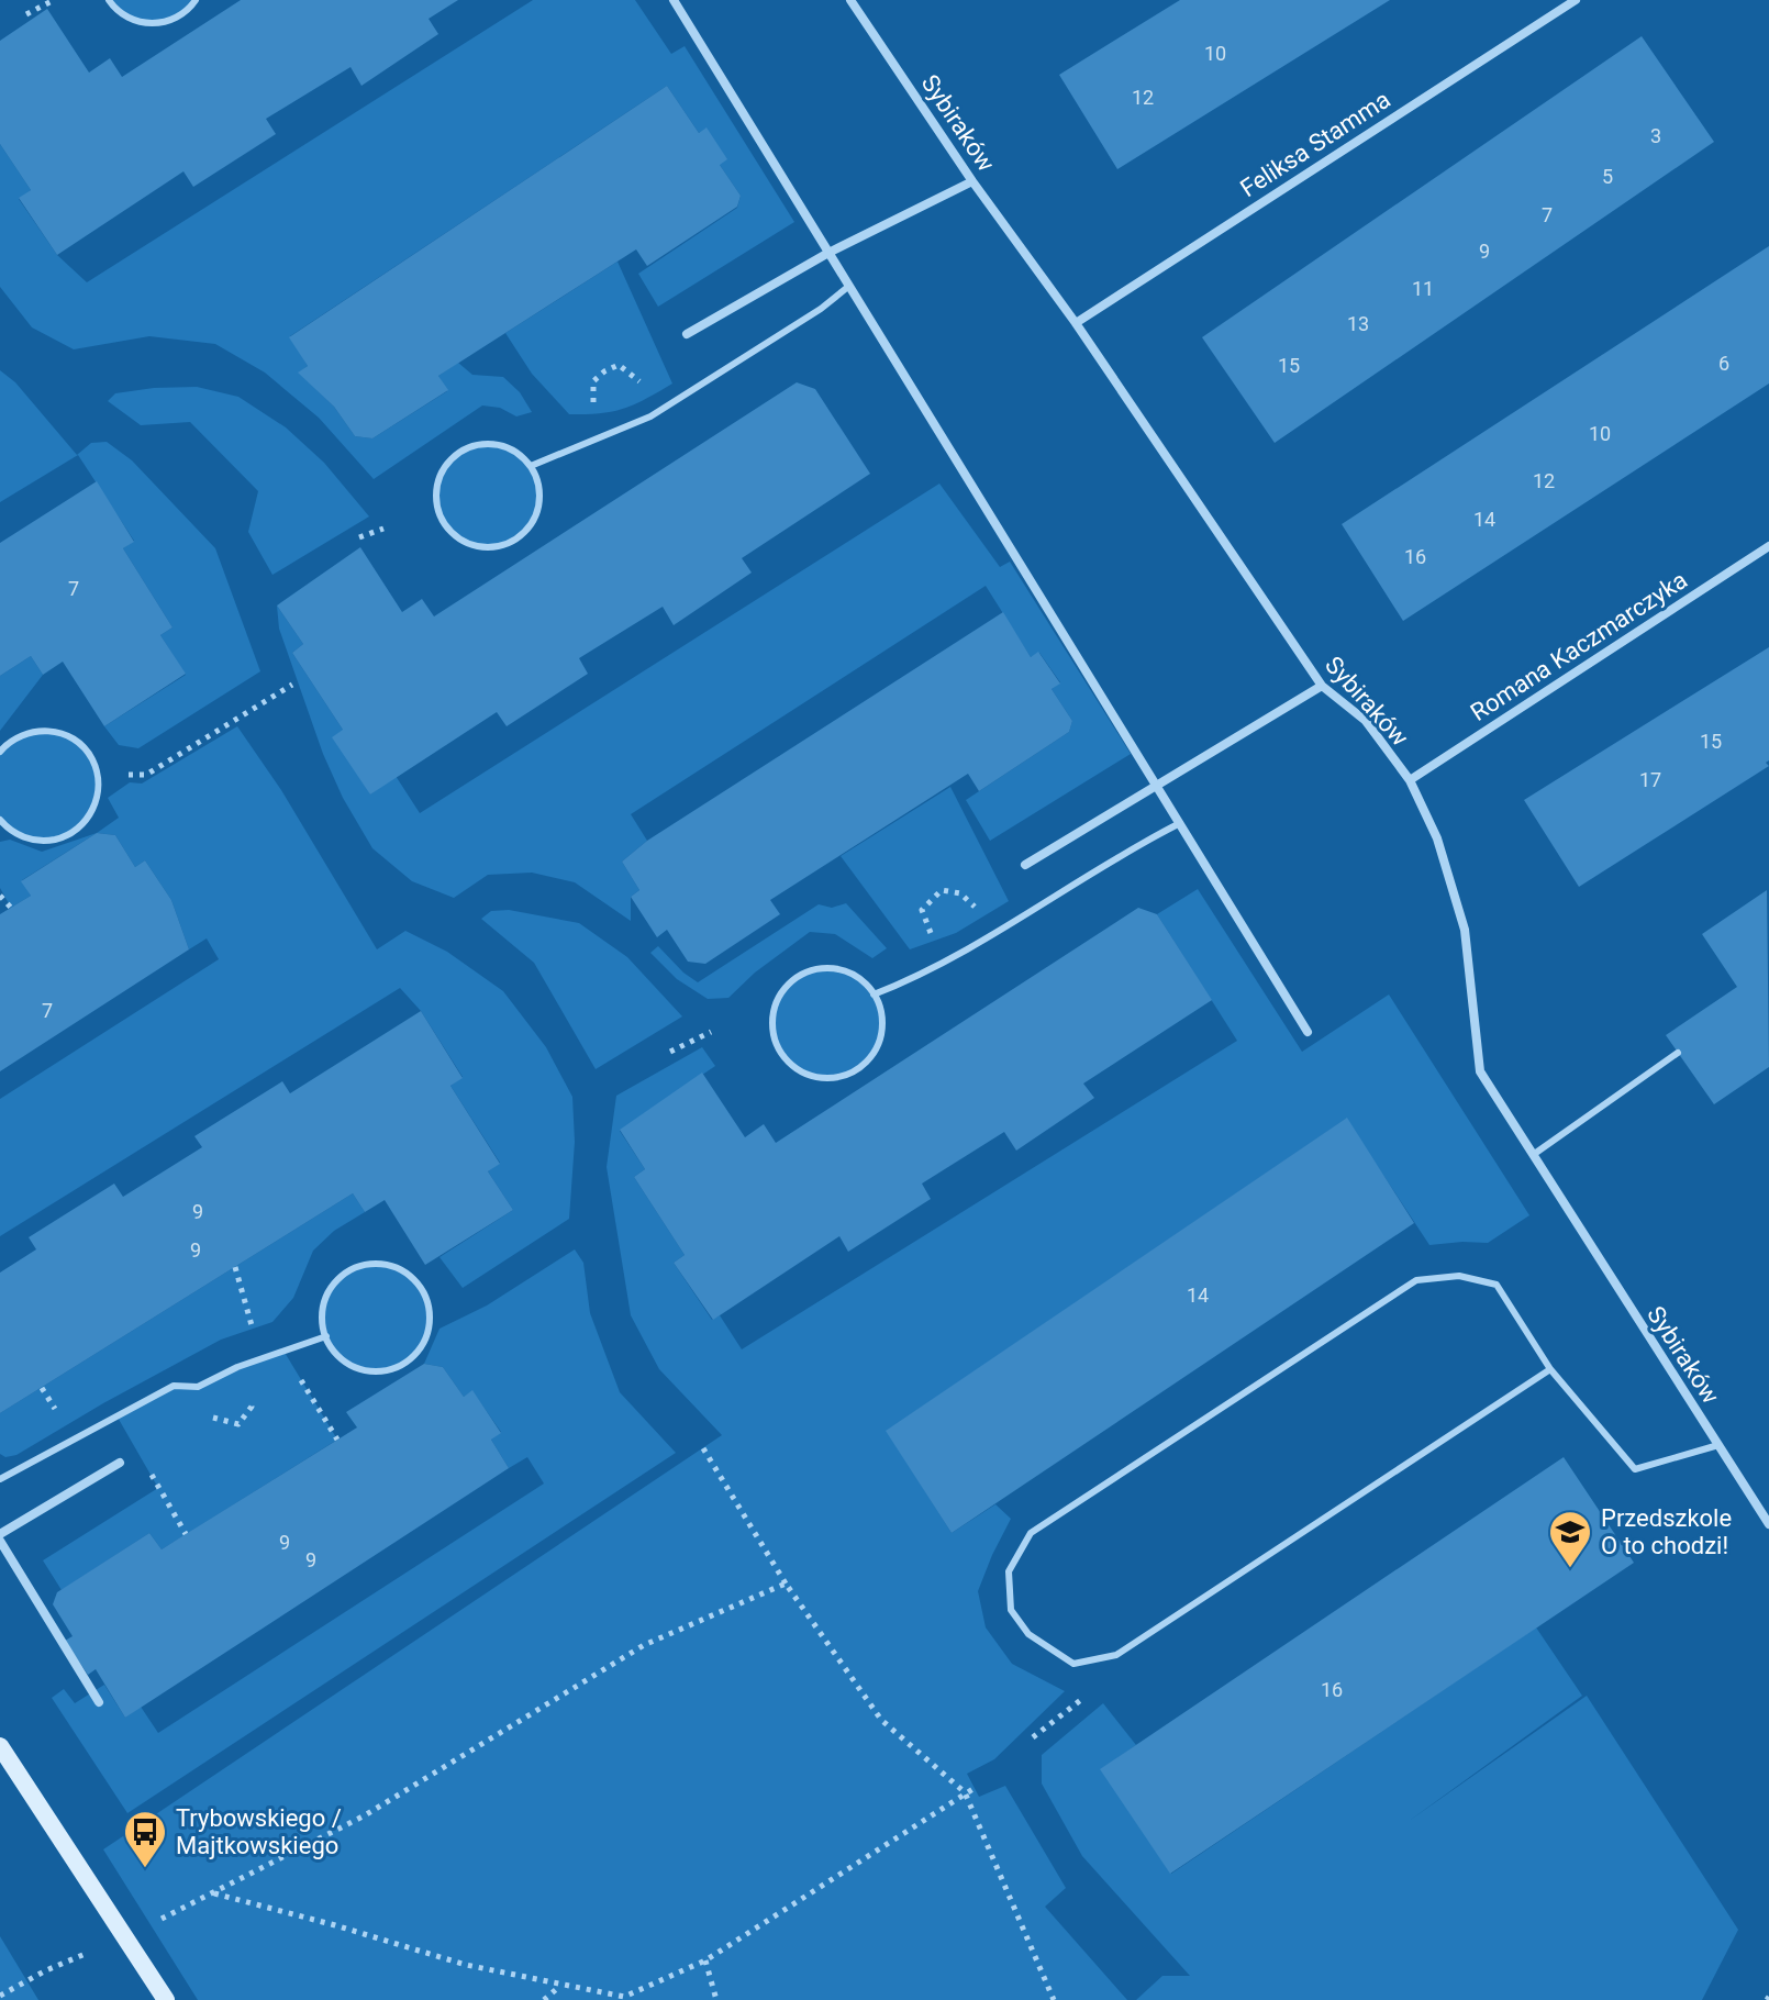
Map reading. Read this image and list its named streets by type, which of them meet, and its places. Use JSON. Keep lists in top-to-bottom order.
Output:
{
  "streets": {
    "street": ["Sybiraków", "Feliksa Stamma", "Romana Kaczmarczyka"]
  },
  "crossings": [
    ["Sybiraków", "Feliksa Stamma"],
    ["Sybiraków", "Romana Kaczmarczyka"]
  ],
  "places": {
    "school or university": ["Przedszkole O to chodzi!"],
    "bus stop": ["Trybowskiego / Majtkowskiego"]
  },
  "house_numbers": [
    "10",
    "12",
    "3",
    "5",
    "7",
    "9",
    "11",
    "13",
    "6",
    "15",
    "10",
    "12",
    "14",
    "16",
    "7",
    "15",
    "17",
    "7",
    "9",
    "9",
    "14",
    "9",
    "9",
    "16"
  ]
}
